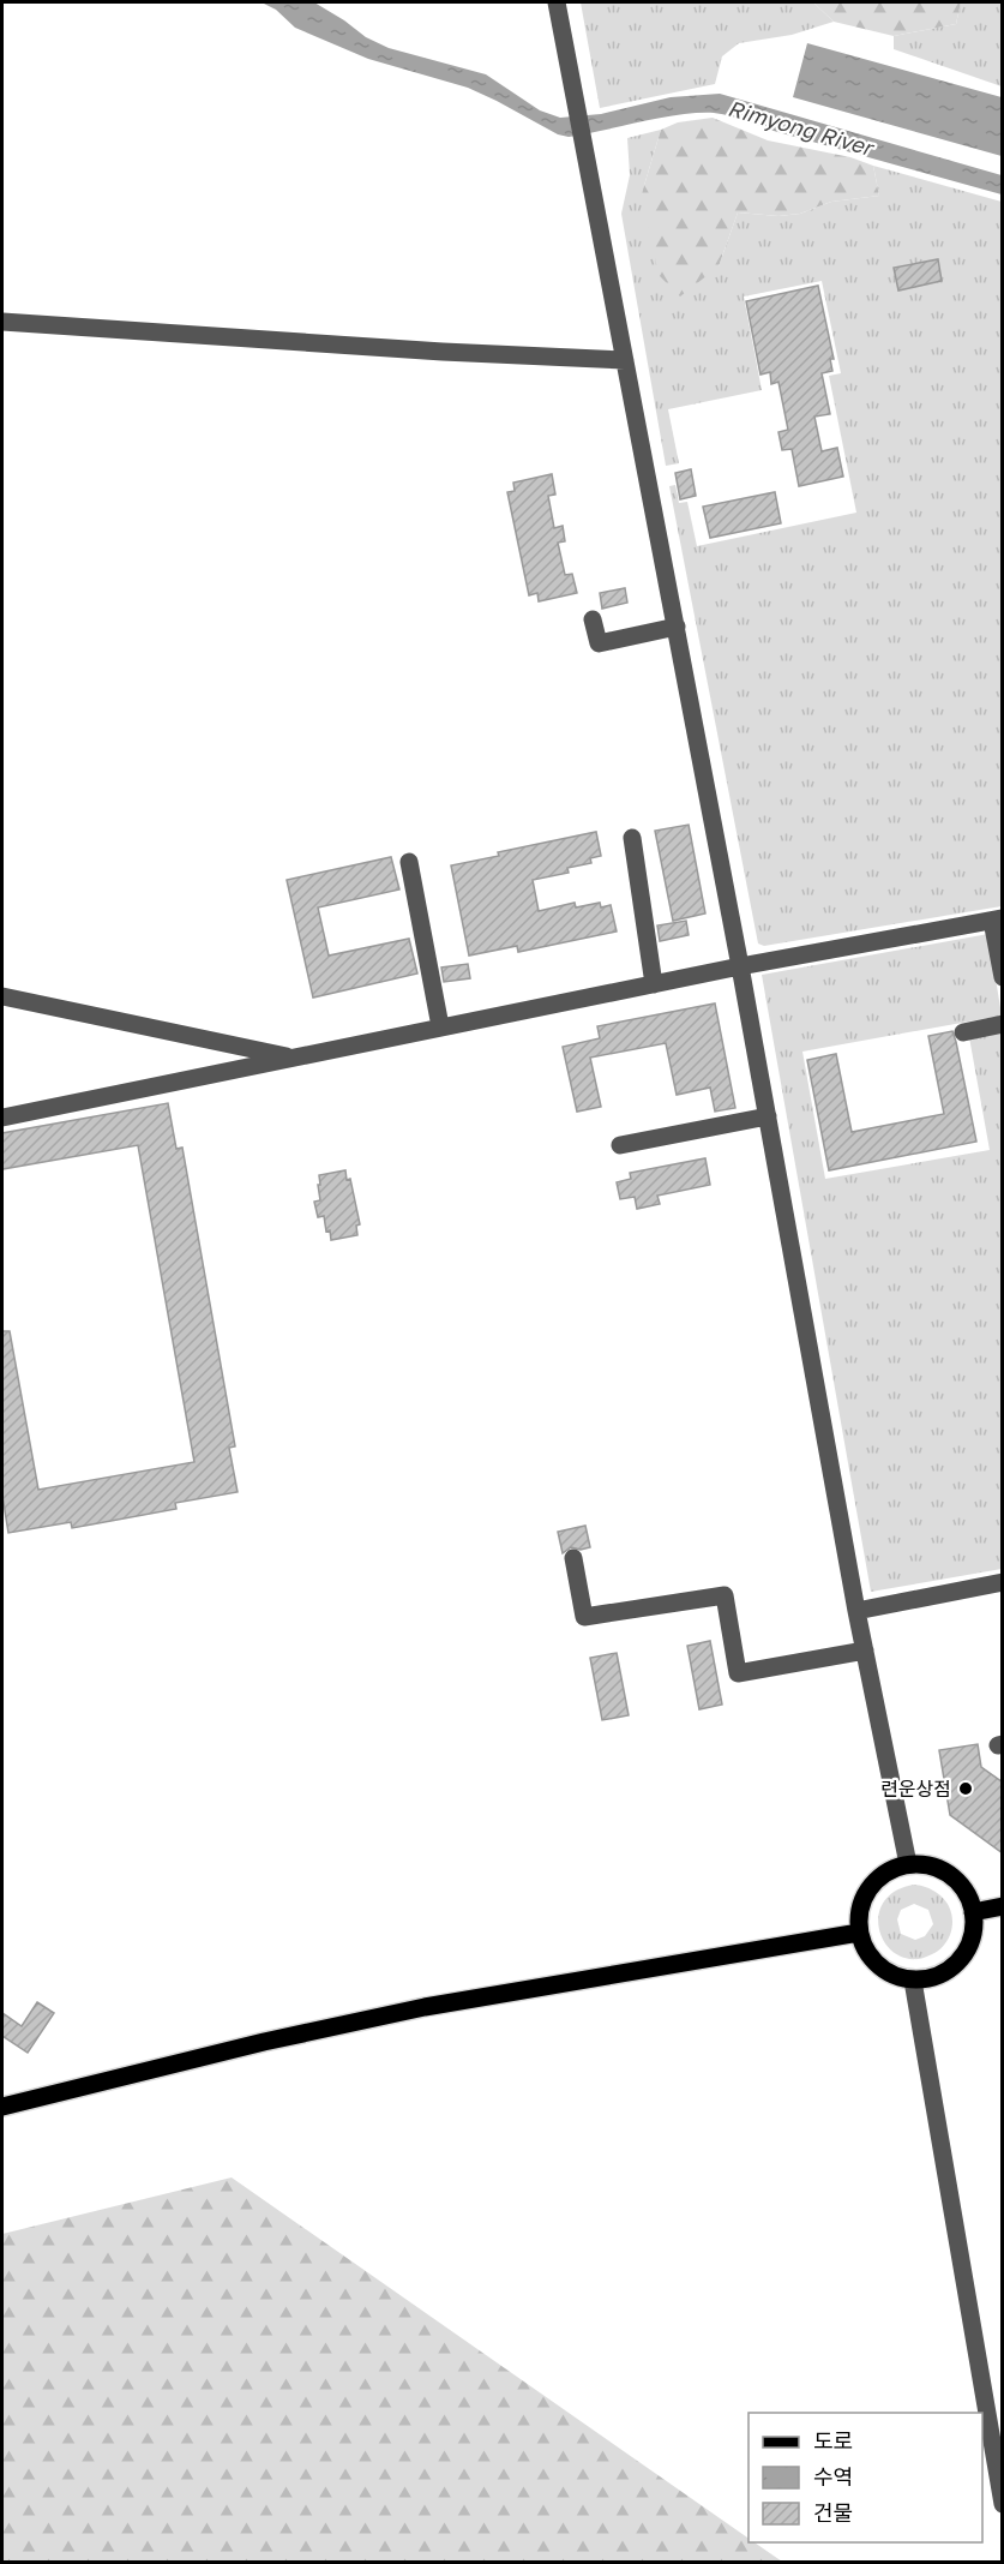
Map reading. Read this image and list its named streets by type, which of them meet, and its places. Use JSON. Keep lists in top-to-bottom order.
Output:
{
  "water": ["Rimyong River"],
  "places": ["련운상점"],
  "legend": ["도로", "수역", "건물"]
}
